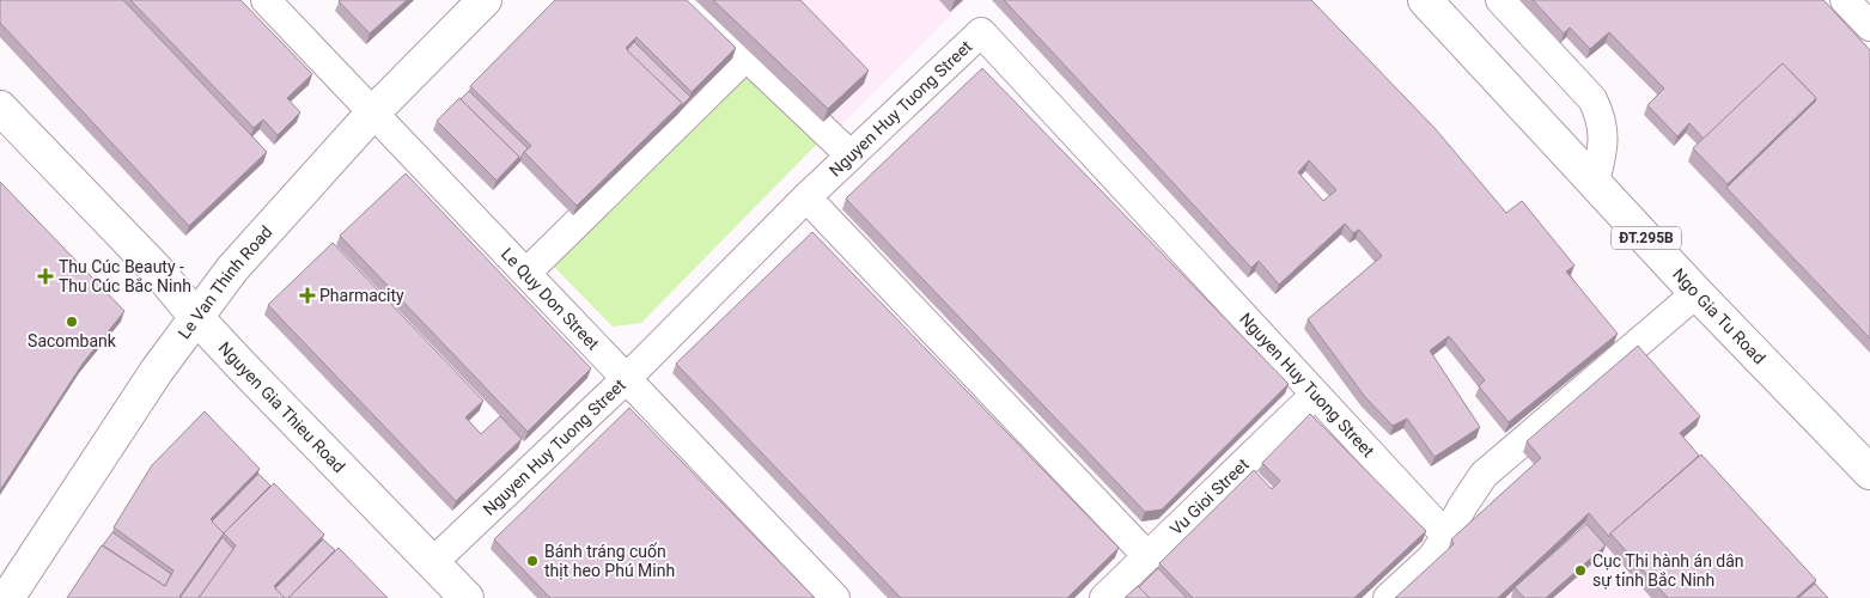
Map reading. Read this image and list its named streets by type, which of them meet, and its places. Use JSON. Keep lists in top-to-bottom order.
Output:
{
  "streets": {
    "street": [
      "Nguyen Huy Tuong Street",
      "ĐT.295B",
      "Le Van Thinh Road",
      "Le Quy Don Street",
      "Ngo Gia Tu Road",
      "Nguyen Gia Thieu Road",
      "Vu Gioi Street"
    ]
  },
  "crossings": [
    ["Nguyen Huy Tuong Street", "Le Quy Don Street"],
    ["Nguyen Huy Tuong Street", "Nguyen Gia Thieu Road"],
    ["Nguyen Huy Tuong Street", "Vu Gioi Street"],
    ["Le Van Thinh Road", "Le Quy Don Street"],
    ["Le Van Thinh Road", "Nguyen Gia Thieu Road"]
  ],
  "places": {
    "health": ["Thu Cúc Beauty - Thu Cúc Bắc Ninh", "Pharmacity"],
    "other": ["Sacombank", "Bánh tráng cuốn thịt heo Phú Minh", "Cục Thi hành án dân sự tỉnh Bắc Ninh"]
  }
}
